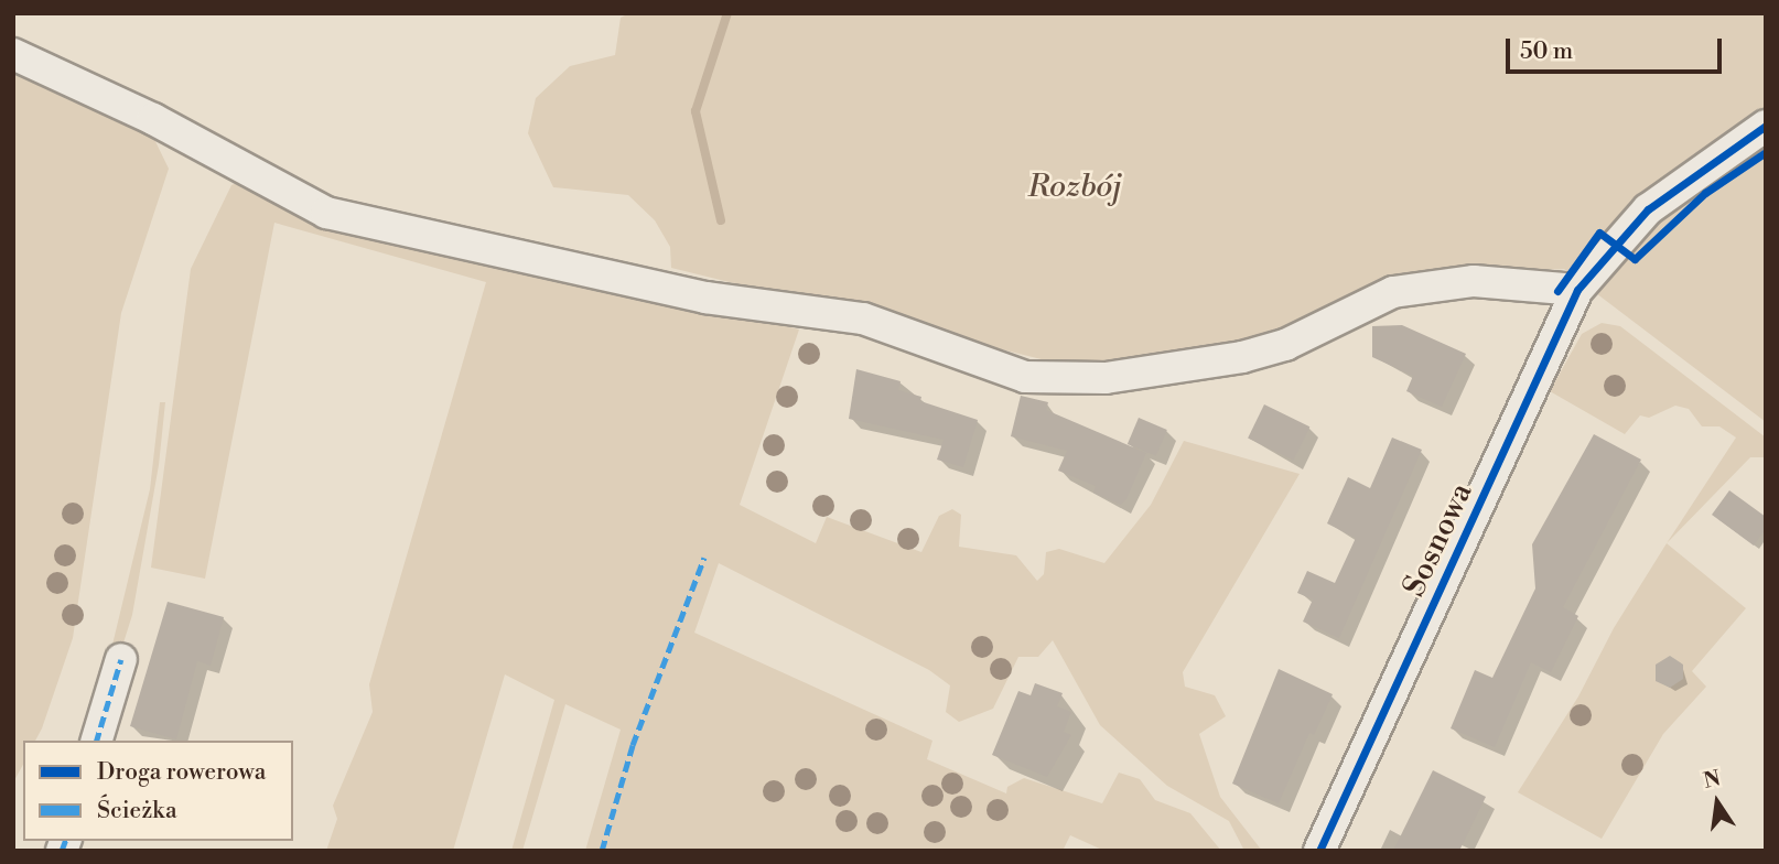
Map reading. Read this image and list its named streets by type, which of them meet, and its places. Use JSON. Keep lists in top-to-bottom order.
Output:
{
  "streets": {
    "street": ["Sosnowa"]
  },
  "parks": ["Rozbój"],
  "legend": ["Droga rowerowa", "Ścieżka"],
  "scale_bar": "50 m",
  "north": "top"
}
